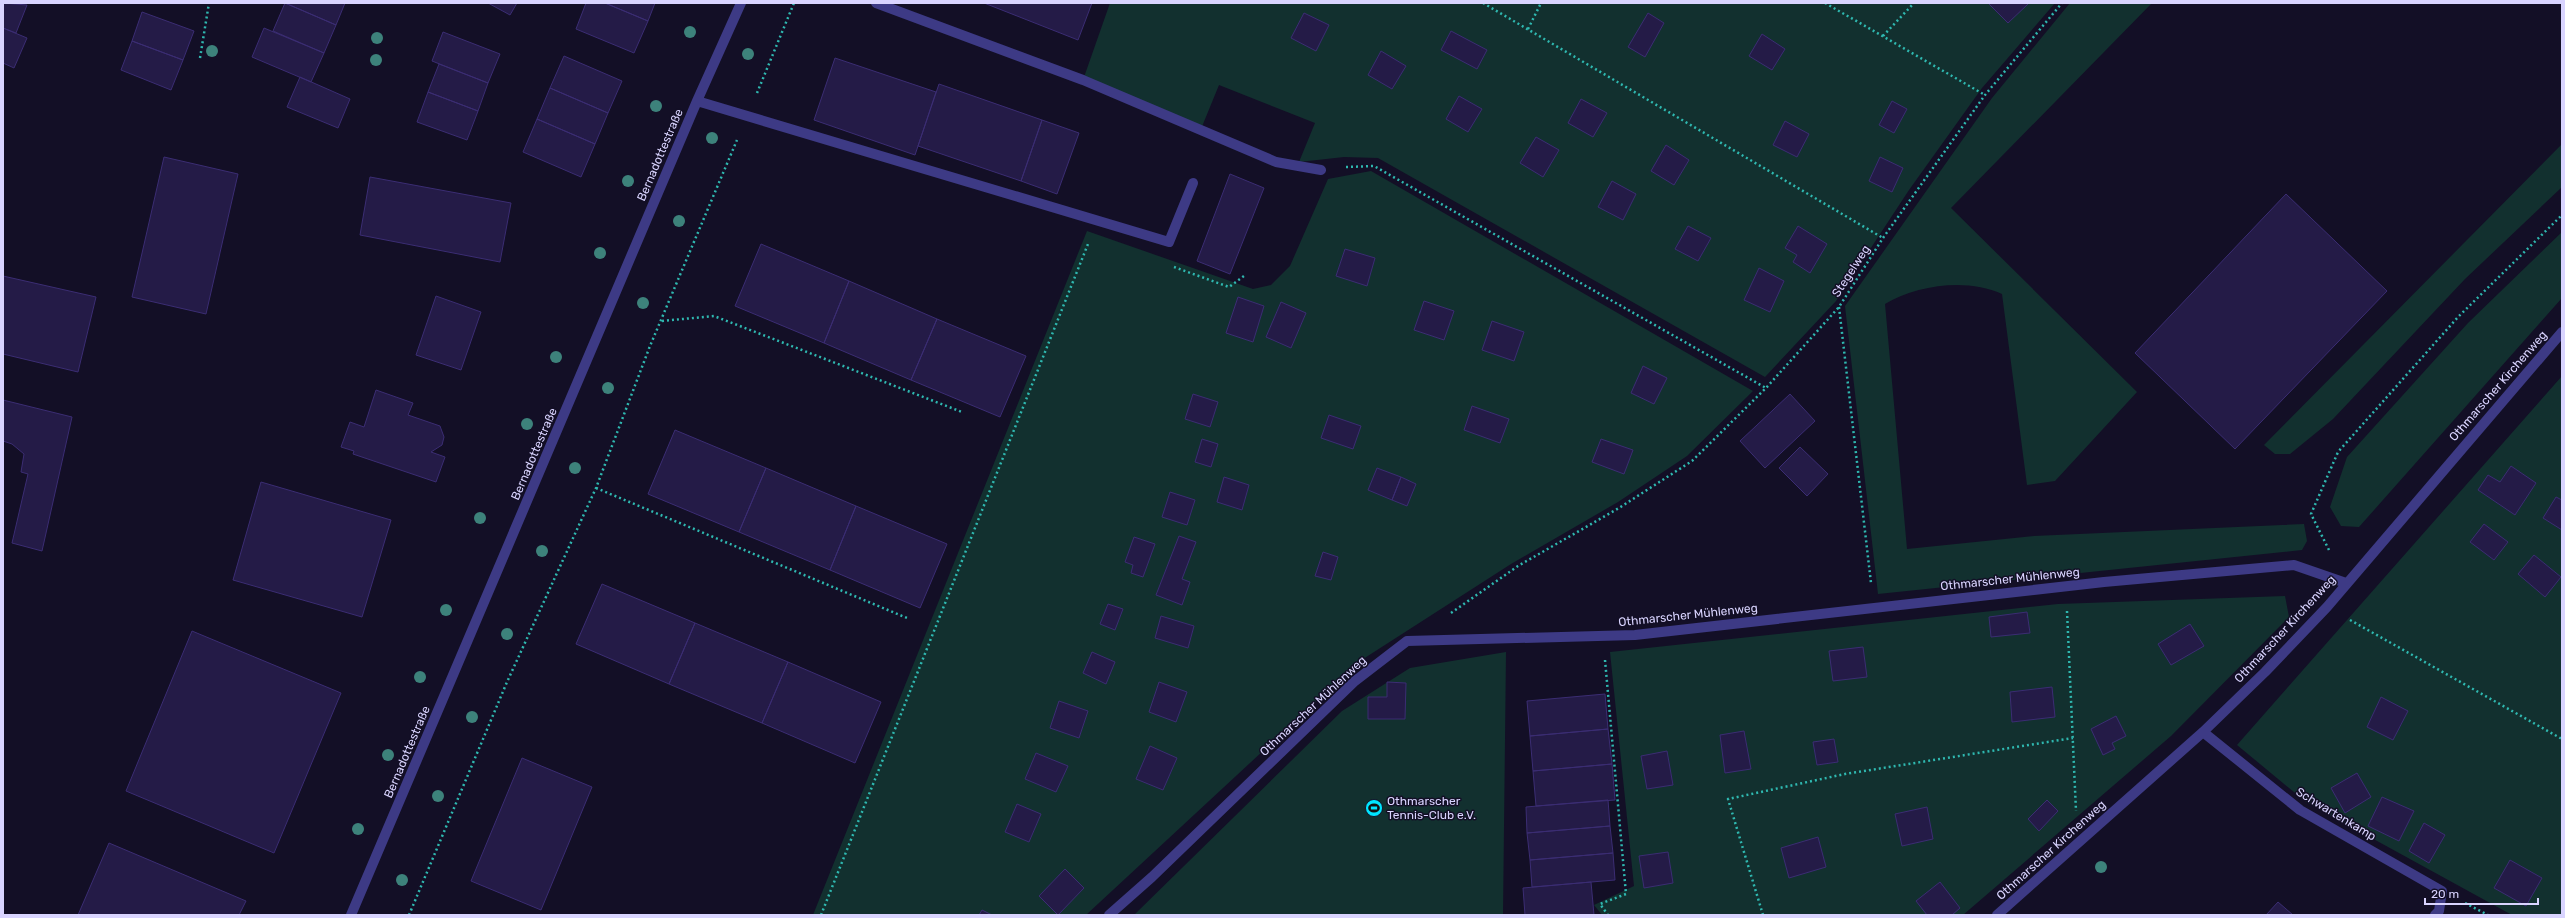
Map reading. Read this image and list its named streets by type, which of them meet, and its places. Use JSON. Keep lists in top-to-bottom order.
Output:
{
  "streets": {
    "street": [
      "Bernadottestraße",
      "Othmarscher Kirchenweg",
      "Othmarscher Mühlenweg",
      "Schwartenkamp"
    ],
    "path": ["Stegelweg"]
  },
  "crossings": [
    ["Stegelweg", "Othmarscher Mühlenweg"],
    ["Othmarscher Kirchenweg", "Othmarscher Mühlenweg"],
    ["Othmarscher Kirchenweg", "Schwartenkamp"]
  ],
  "places": {
    "sports": ["Othmarscher Tennis-Club e.V."]
  },
  "scale_bar": "20 m"
}
